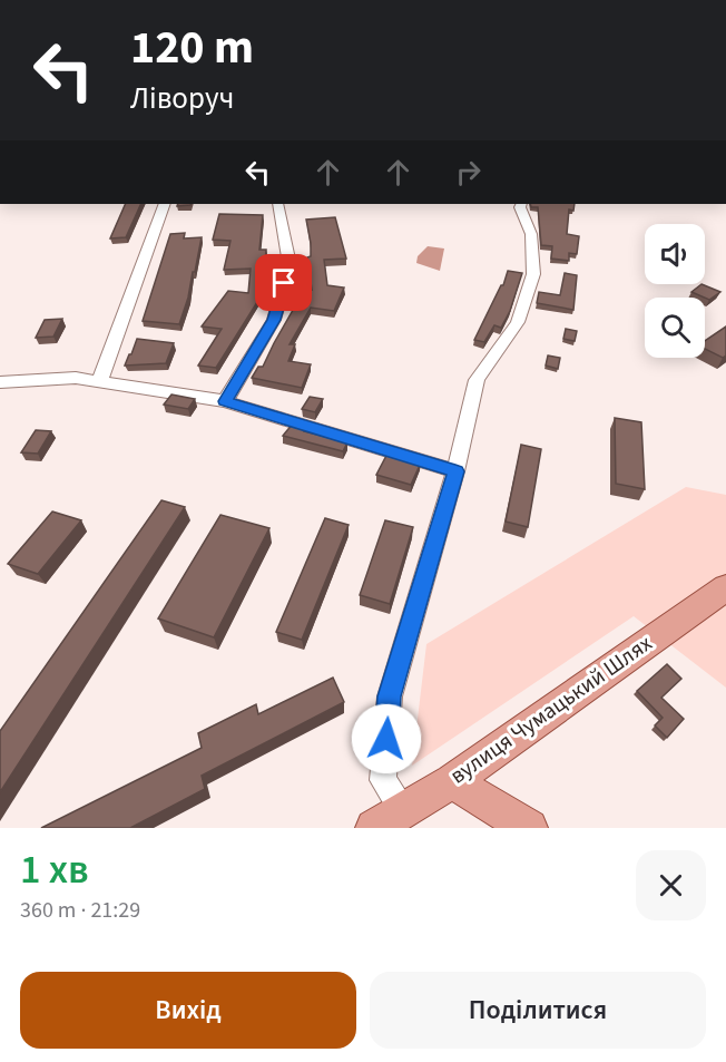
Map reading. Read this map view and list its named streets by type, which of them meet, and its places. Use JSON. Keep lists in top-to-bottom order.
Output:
{
  "streets": {
    "main road": ["вулиця Чумацький Шлях"]
  },
  "page": {
    "turn": ["120 m", "Ліворуч"],
    "heading": ["1 хв", "360 m · 21:29"],
    "buttons": ["Вихід", "Поділитися"]
  }
}
